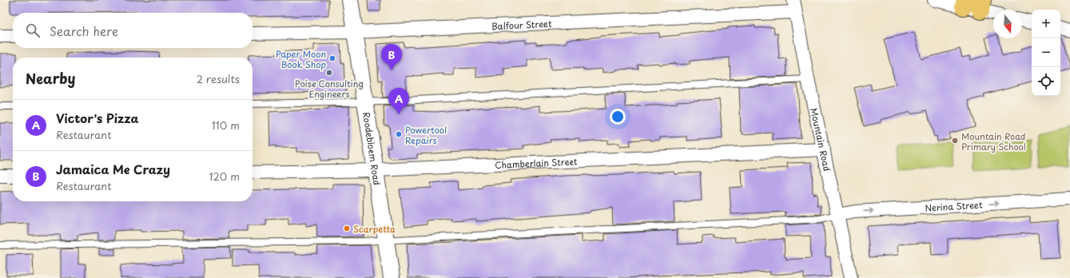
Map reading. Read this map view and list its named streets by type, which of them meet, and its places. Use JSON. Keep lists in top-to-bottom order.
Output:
{
  "streets": {
    "street": [
      "Balfour Street",
      "Mountain Road",
      "Roodebloem Road",
      "Chamberlain Street",
      "Nerina Street"
    ]
  },
  "crossings": [
    ["Balfour Street", "Mountain Road"],
    ["Balfour Street", "Roodebloem Road"],
    ["Mountain Road", "Chamberlain Street"],
    ["Mountain Road", "Nerina Street"],
    ["Roodebloem Road", "Chamberlain Street"]
  ],
  "one_way": ["Nerina Street"],
  "places": [
    "Paper Moon Book Shop",
    "Poise Consulting Engineers",
    "Powertool Repairs",
    "Mountain Road Primary School",
    "Scarpetta"
  ],
  "north": "bottom",
  "page": {
    "map_buttons": ["+", "−"],
    "search": "Search here",
    "pins": ["B", "A"],
    "heading": ["Nearby", "2 results"],
    "list": [
      {
        "mark": "A",
        "name": "Victor's Pizza",
        "note": "Restaurant",
        "value": "110 m"
      },
      {
        "mark": "B",
        "name": "Jamaica Me Crazy",
        "note": "Restaurant",
        "value": "120 m"
      }
    ]
  }
}
